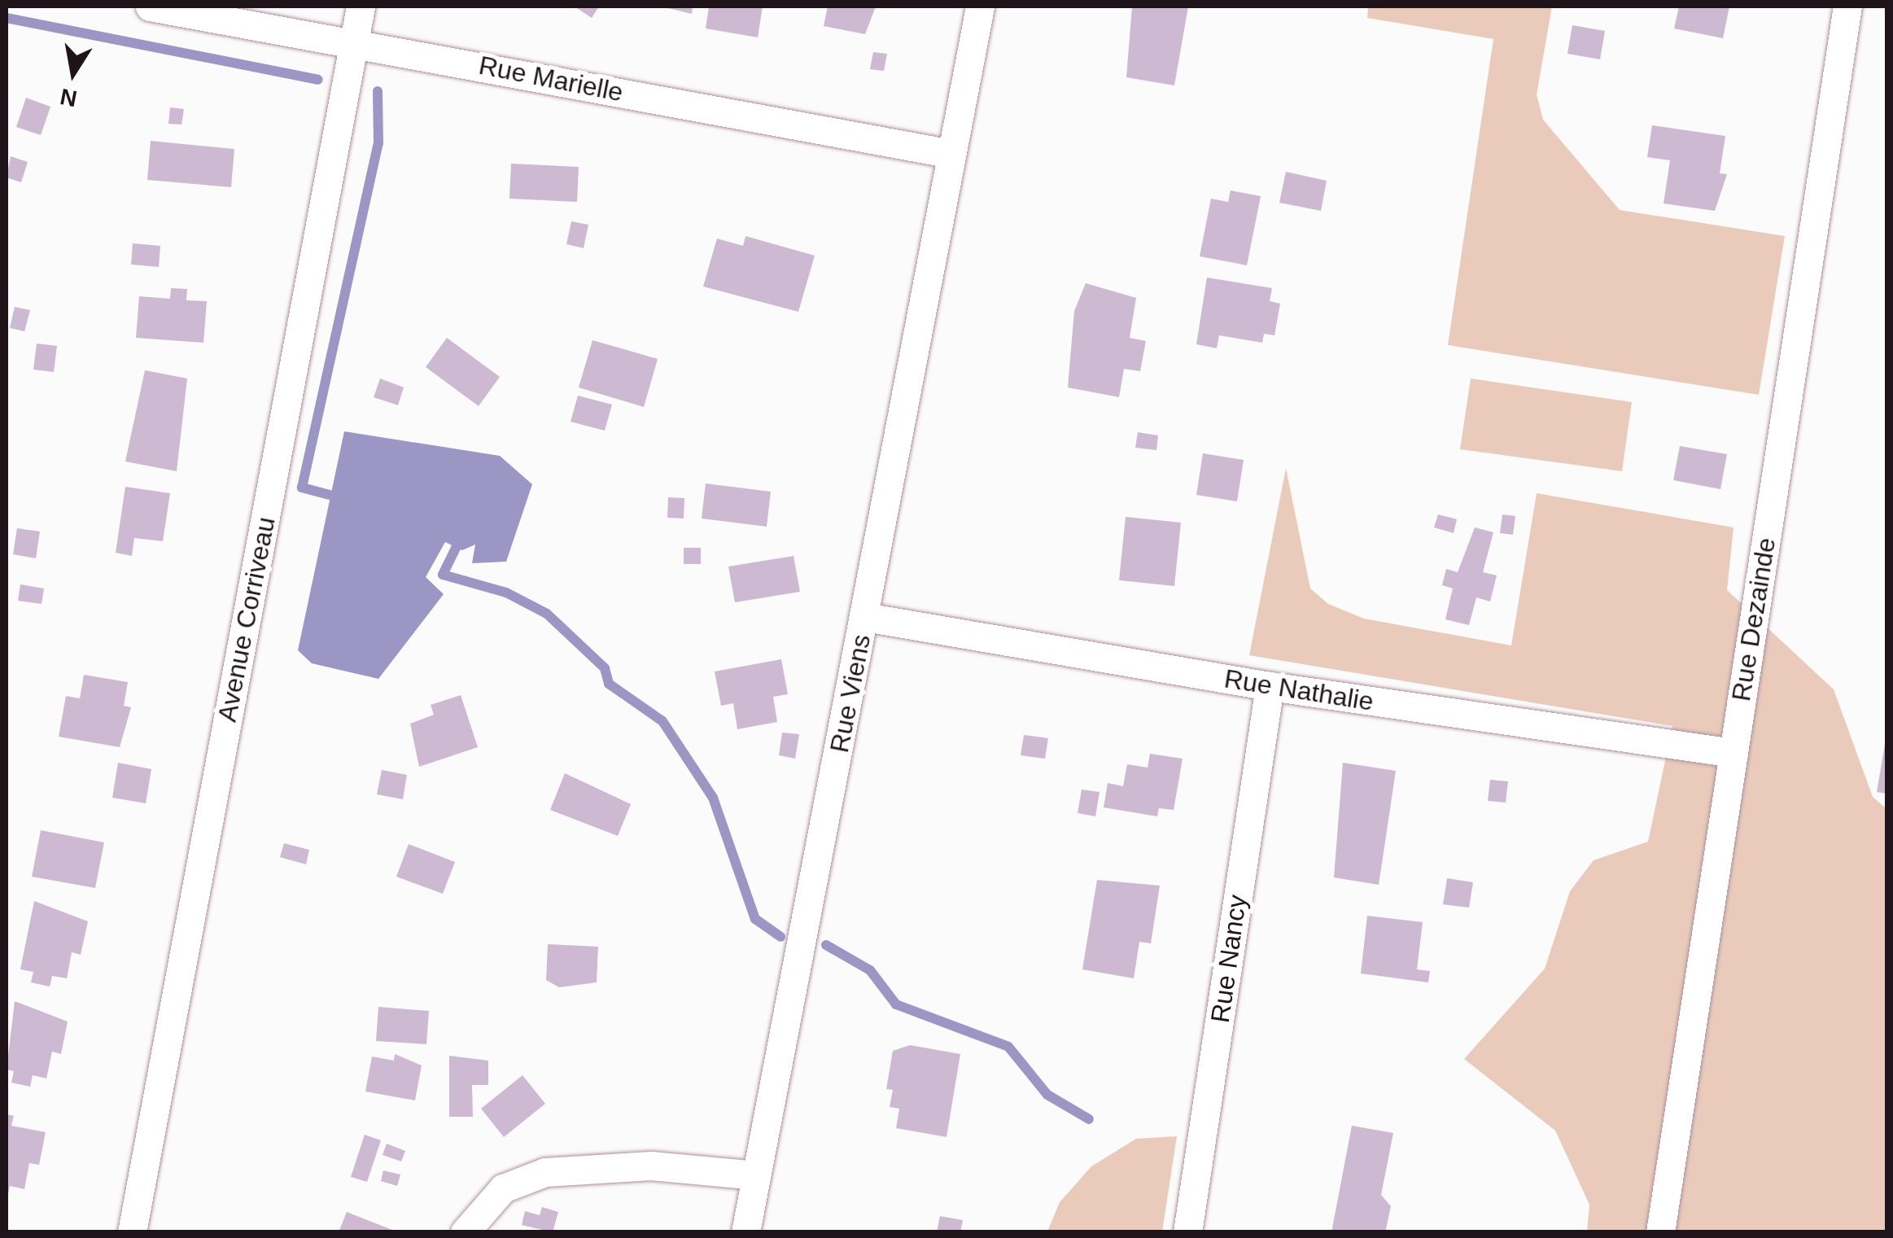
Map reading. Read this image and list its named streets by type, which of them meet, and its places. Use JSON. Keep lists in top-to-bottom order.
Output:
{
  "streets": {
    "street": [
      "Rue Marielle",
      "Avenue Corriveau",
      "Rue Dezainde",
      "Rue Nathalie",
      "Rue Viens",
      "Rue Nancy"
    ]
  },
  "crossings": [
    ["Rue Marielle", "Avenue Corriveau"],
    ["Rue Marielle", "Rue Viens"],
    ["Rue Dezainde", "Rue Nathalie"],
    ["Rue Nathalie", "Rue Viens"],
    ["Rue Nathalie", "Rue Nancy"]
  ],
  "north": "bottom"
}
